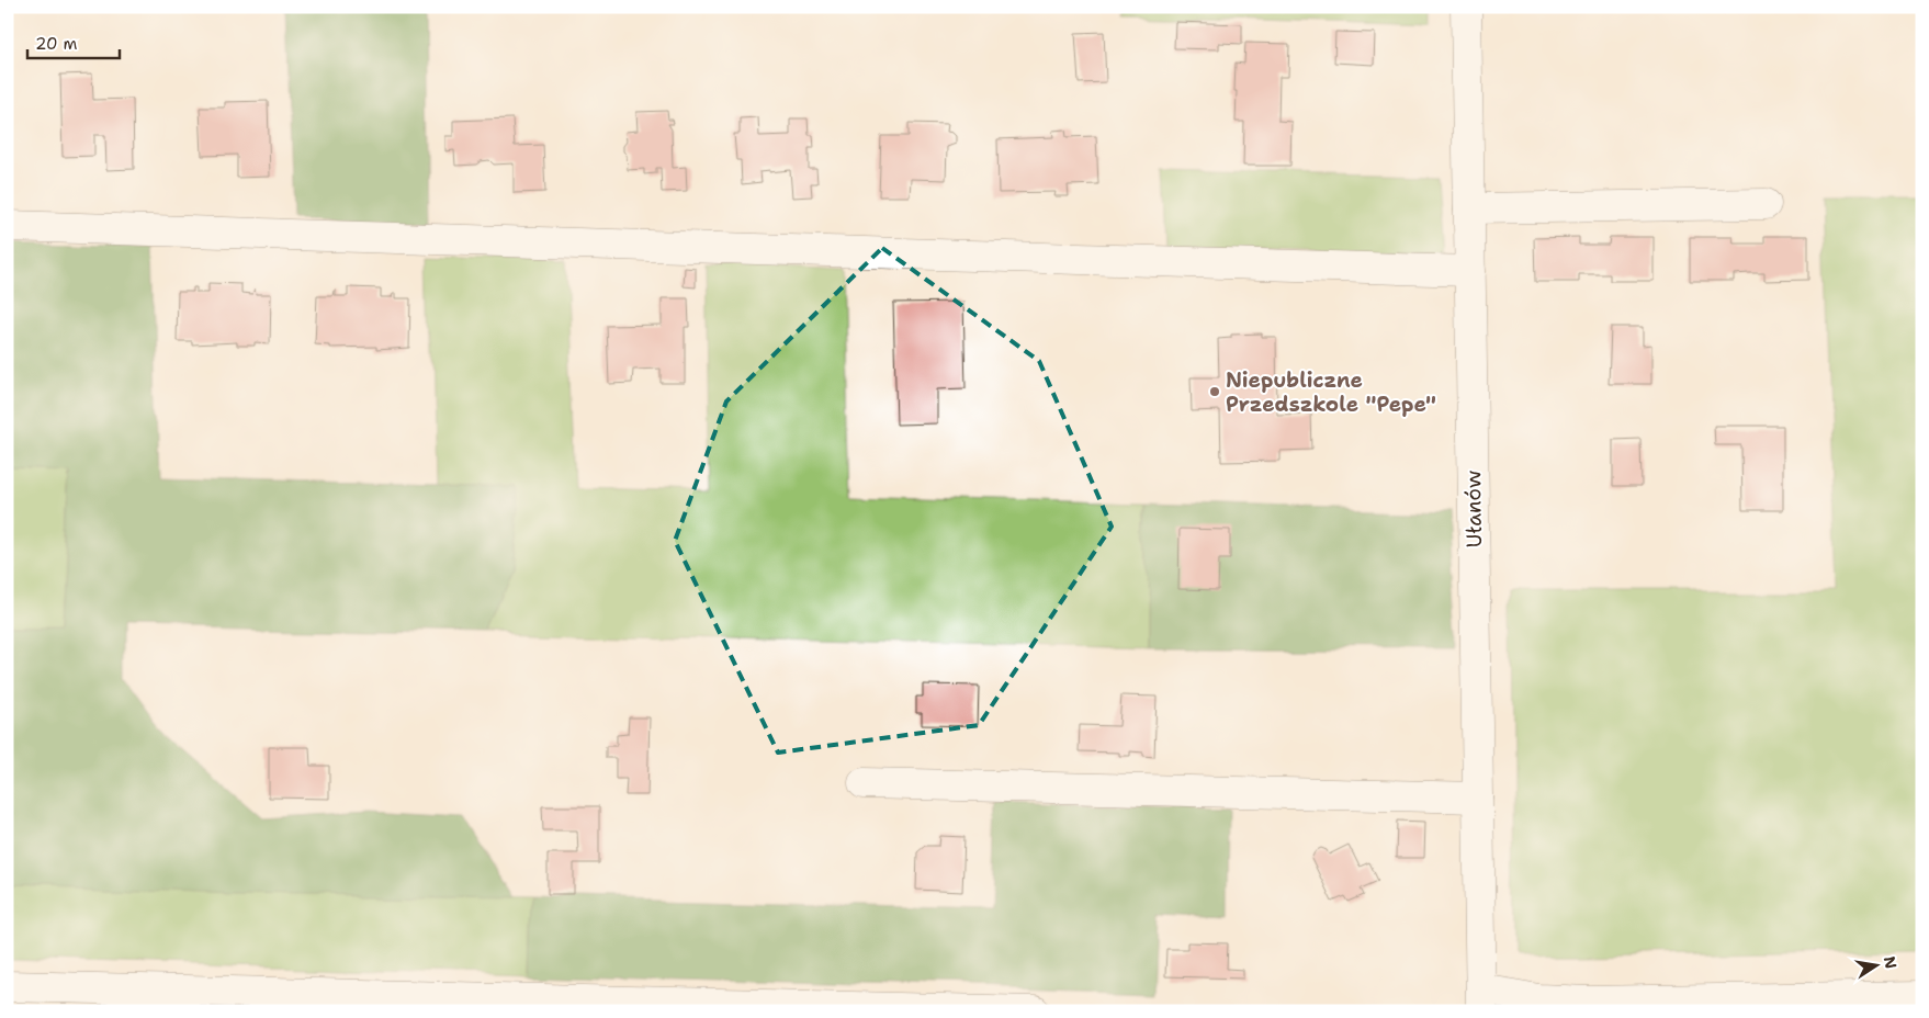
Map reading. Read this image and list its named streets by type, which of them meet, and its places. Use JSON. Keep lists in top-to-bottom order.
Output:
{
  "streets": {
    "street": ["Ułanów"]
  },
  "places": ["Niepubliczne Przedszkole \"Pepe\""],
  "scale_bar": "20 m",
  "north": "right"
}
